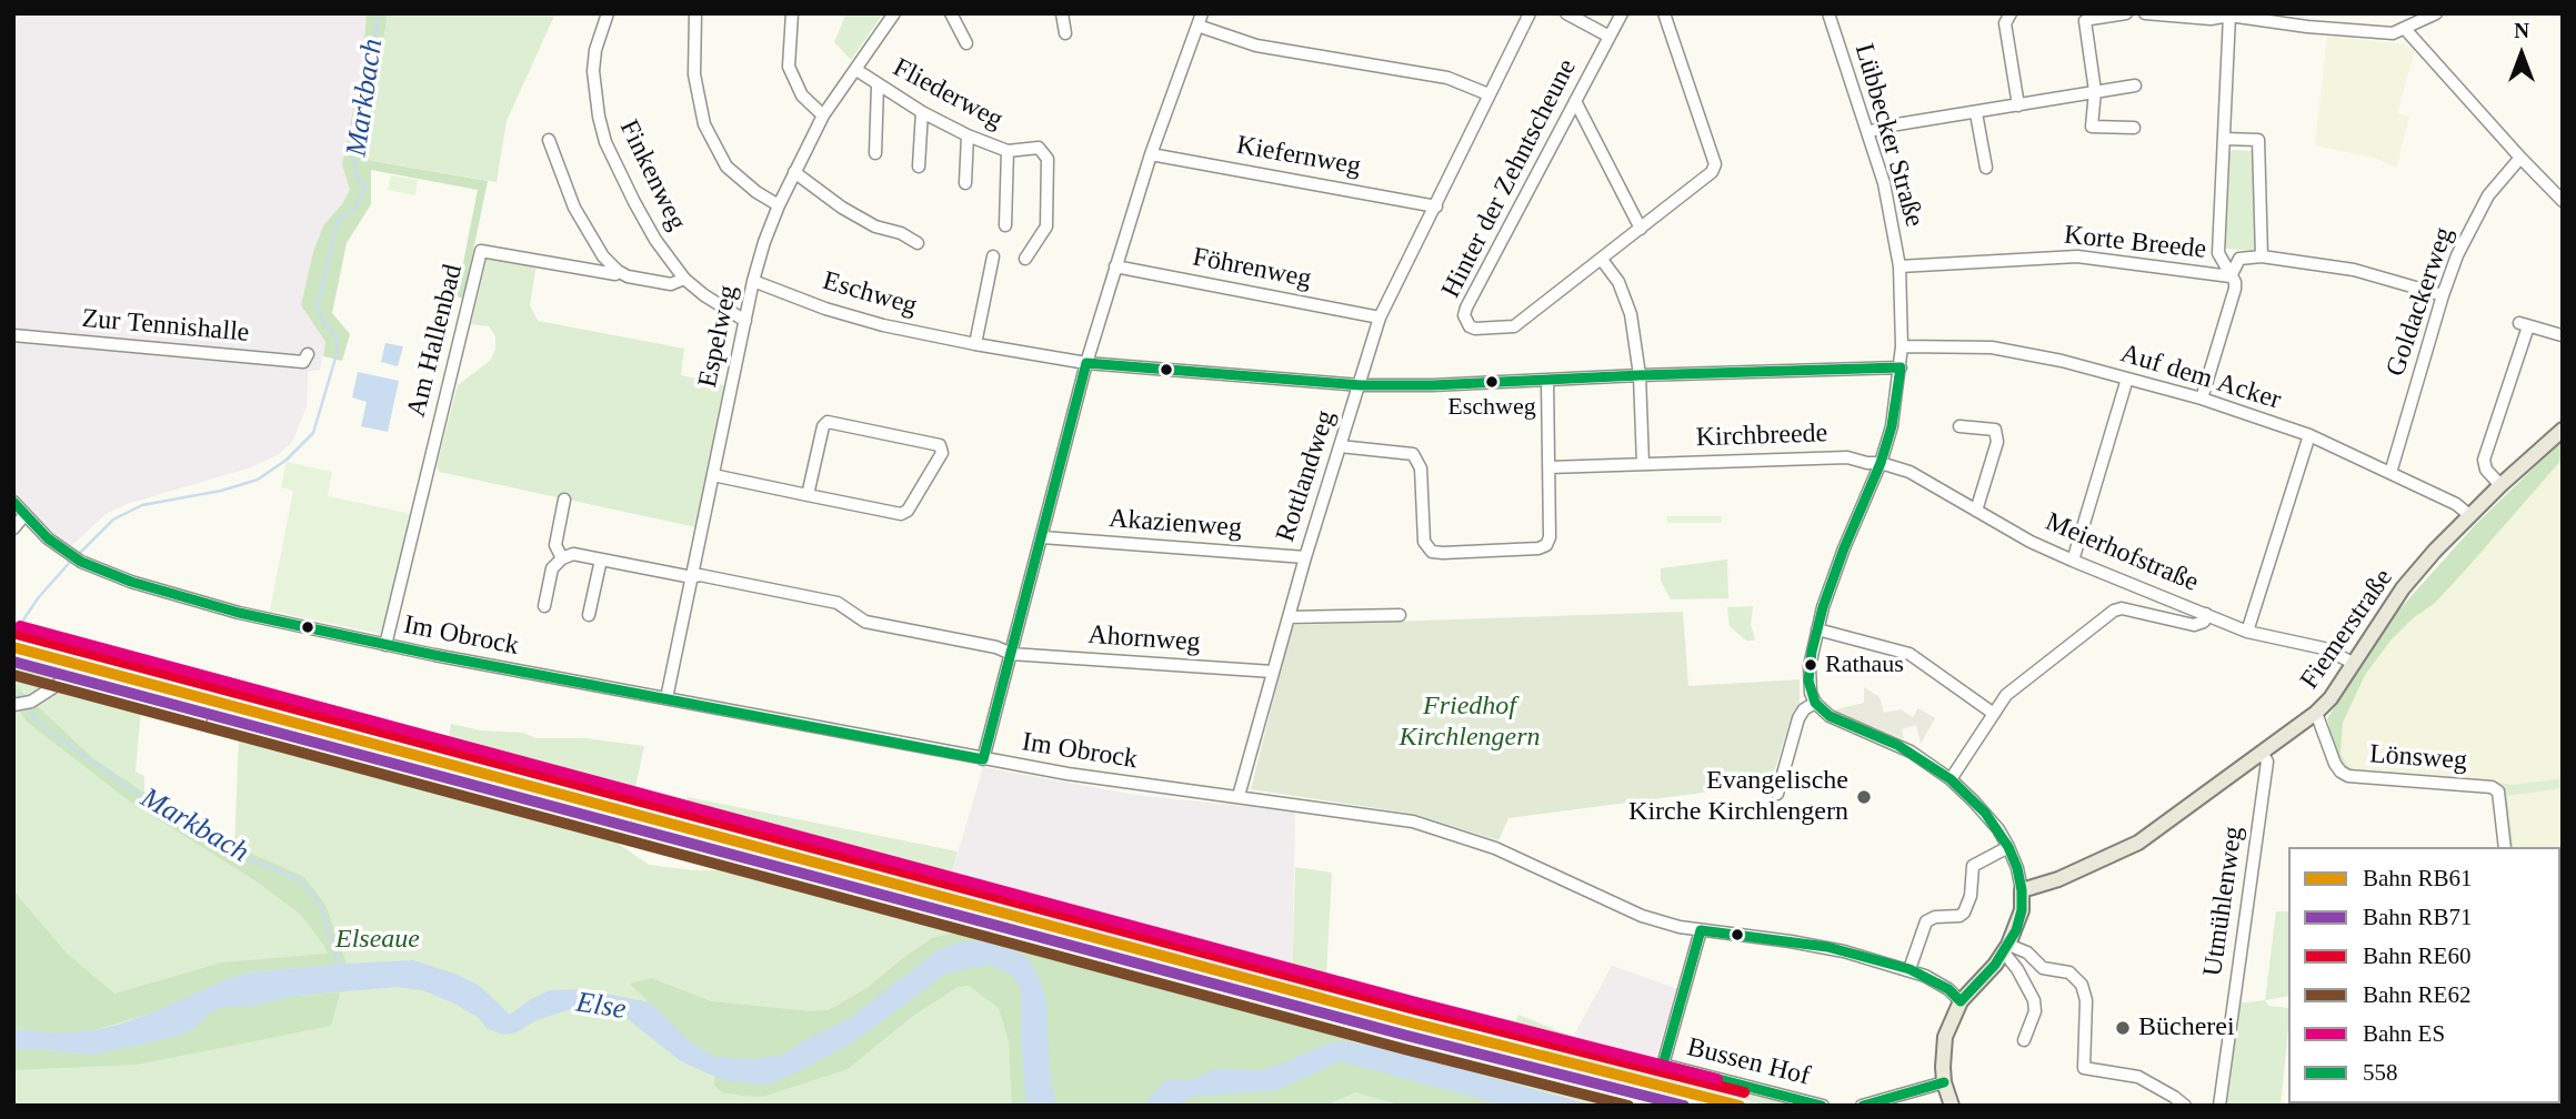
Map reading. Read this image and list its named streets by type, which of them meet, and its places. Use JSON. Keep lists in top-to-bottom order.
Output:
{
  "streets": {
    "main road": ["Fiemerstraße"],
    "street": [
      "Fliederweg",
      "Lübbecker Straße",
      "Kiefernweg",
      "Finkenweg",
      "Hinter der Zehntscheune",
      "Korte Breede",
      "Föhrenweg",
      "Eschweg",
      "Goldackerweg",
      "Zur Tennishalle",
      "Espelweg",
      "Am Hallenbad",
      "Auf dem Acker",
      "Kirchbreede",
      "Rottlandweg",
      "Akazienweg",
      "Meierhofstraße",
      "Im Obrock",
      "Ahornweg",
      "Lönsweg",
      "Utmühlenweg",
      "Bussen Hof"
    ]
  },
  "crossings": [
    ["Fliederweg", "Espelweg"],
    ["Lübbecker Straße", "Korte Breede"],
    ["Lübbecker Straße", "Eschweg"],
    ["Lübbecker Straße", "Auf dem Acker"],
    ["Lübbecker Straße", "Kirchbreede"],
    ["Lübbecker Straße", "Meierhofstraße"],
    ["Kiefernweg", "Rottlandweg"],
    ["Finkenweg", "Espelweg"],
    ["Finkenweg", "Am Hallenbad"],
    ["Föhrenweg", "Rottlandweg"],
    ["Eschweg", "Espelweg"],
    ["Eschweg", "Rottlandweg"],
    ["Goldackerweg", "Auf dem Acker"],
    ["Espelweg", "Im Obrock"],
    ["Espelweg", "Ahornweg"],
    ["Am Hallenbad", "Im Obrock"],
    ["Auf dem Acker", "Fiemerstraße"],
    ["Kirchbreede", "Meierhofstraße"],
    ["Rottlandweg", "Akazienweg"],
    ["Rottlandweg", "Im Obrock"],
    ["Rottlandweg", "Ahornweg"],
    ["Meierhofstraße", "Fiemerstraße"],
    ["Fiemerstraße", "Lönsweg"],
    ["Fiemerstraße", "Utmühlenweg"],
    ["Im Obrock", "Bussen Hof"]
  ],
  "water": ["Markbach", "Else"],
  "parks": ["Friedhof Kirchlengern", "Elseaue"],
  "places": [
    "Eschweg",
    "Rathaus",
    "Evangelische Kirche Kirchlengern",
    "Bücherei"
  ],
  "lines": [
    "transit line 558",
    "rail line ES",
    "rail line RE60",
    "rail line RB61",
    "rail line RB71",
    "rail line RE62"
  ],
  "legend": [
    "Bahn RB61",
    "Bahn RB71",
    "Bahn RE60",
    "Bahn RE62",
    "Bahn ES",
    "558"
  ],
  "north": "top"
}
